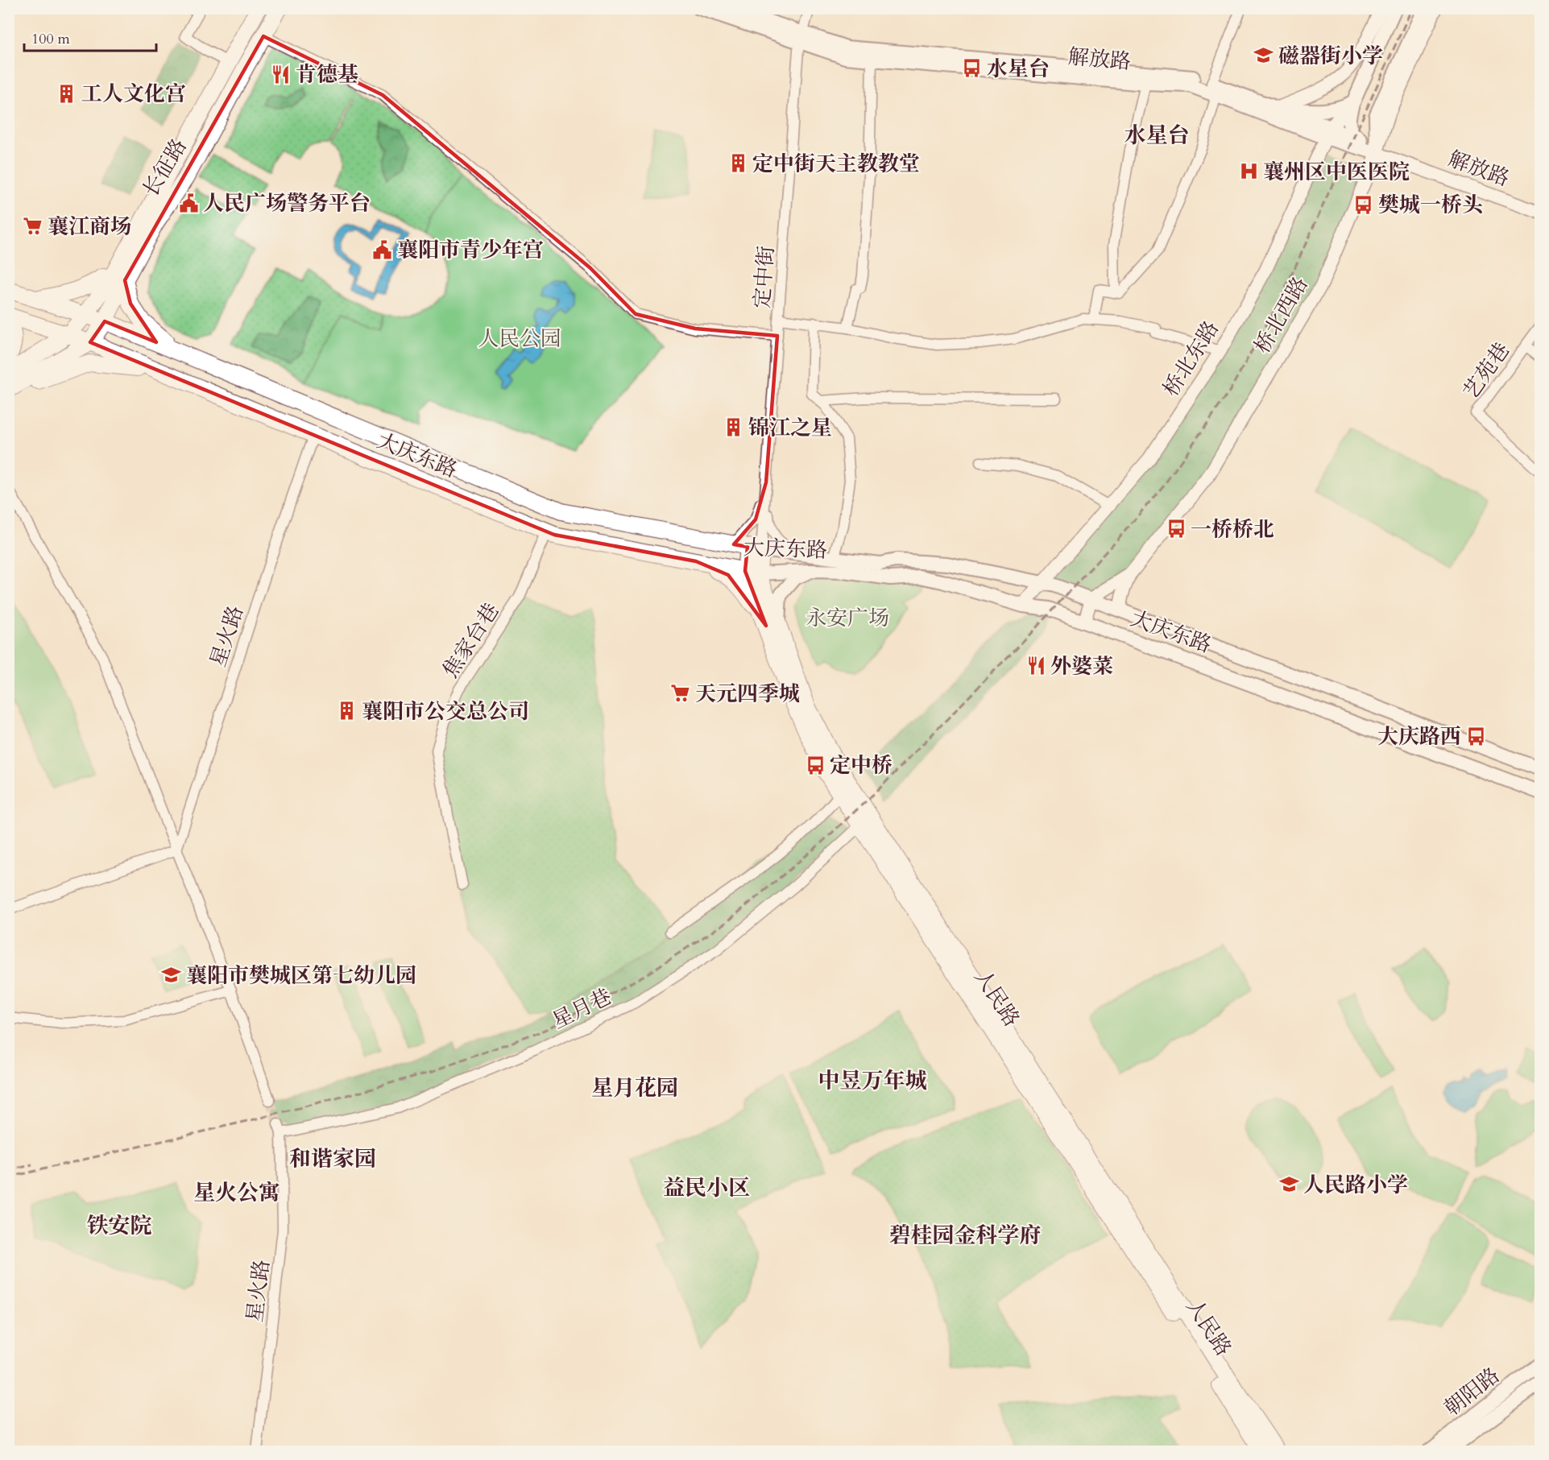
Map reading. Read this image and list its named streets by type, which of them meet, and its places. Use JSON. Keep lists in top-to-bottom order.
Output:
{
  "streets": {
    "main road": [
      "解放路",
      "长征路",
      "大庆东路",
      "人民路",
      "朝阳路"
    ],
    "street": [
      "定中街",
      "桥北西路",
      "桥北东路",
      "艺苑巷",
      "星火路",
      "焦家台巷",
      "星月巷"
    ]
  },
  "crossings": [
    ["解放路", "定中街"],
    ["解放路", "桥北西路"],
    ["解放路", "桥北东路"],
    ["长征路", "大庆东路"],
    ["定中街", "大庆东路"],
    ["定中街", "人民路"],
    ["桥北西路", "大庆东路"],
    ["桥北东路", "大庆东路"],
    ["大庆东路", "星火路"],
    ["大庆东路", "焦家台巷"],
    ["大庆东路", "人民路"],
    ["星火路", "星月巷"],
    ["人民路", "星月巷"]
  ],
  "districts": [
    "水星台",
    "中昱万年城",
    "星月花园",
    "和谐家园",
    "益民小区",
    "星火公寓",
    "铁安院",
    "碧桂园金科学府"
  ],
  "parks": ["人民公园", "永安广场"],
  "places": {
    "school or university": ["磁器街小学", "襄阳市樊城区第七幼儿园", "人民路小学"],
    "bus stop": [
      "水星台",
      "樊城一桥头",
      "一桥桥北",
      "大庆路西",
      "定中桥"
    ],
    "restaurant": ["肯德基", "外婆菜"],
    "building": [
      "工人文化宫",
      "定中街天主教教堂",
      "锦江之星",
      "襄阳市公交总公司"
    ],
    "hospital": ["襄州区中医医院"],
    "public building": ["人民广场警务平台", "襄阳市青少年宫"],
    "supermarket": ["襄江商场", "天元四季城"]
  },
  "scale_bar": "100 m"
}
